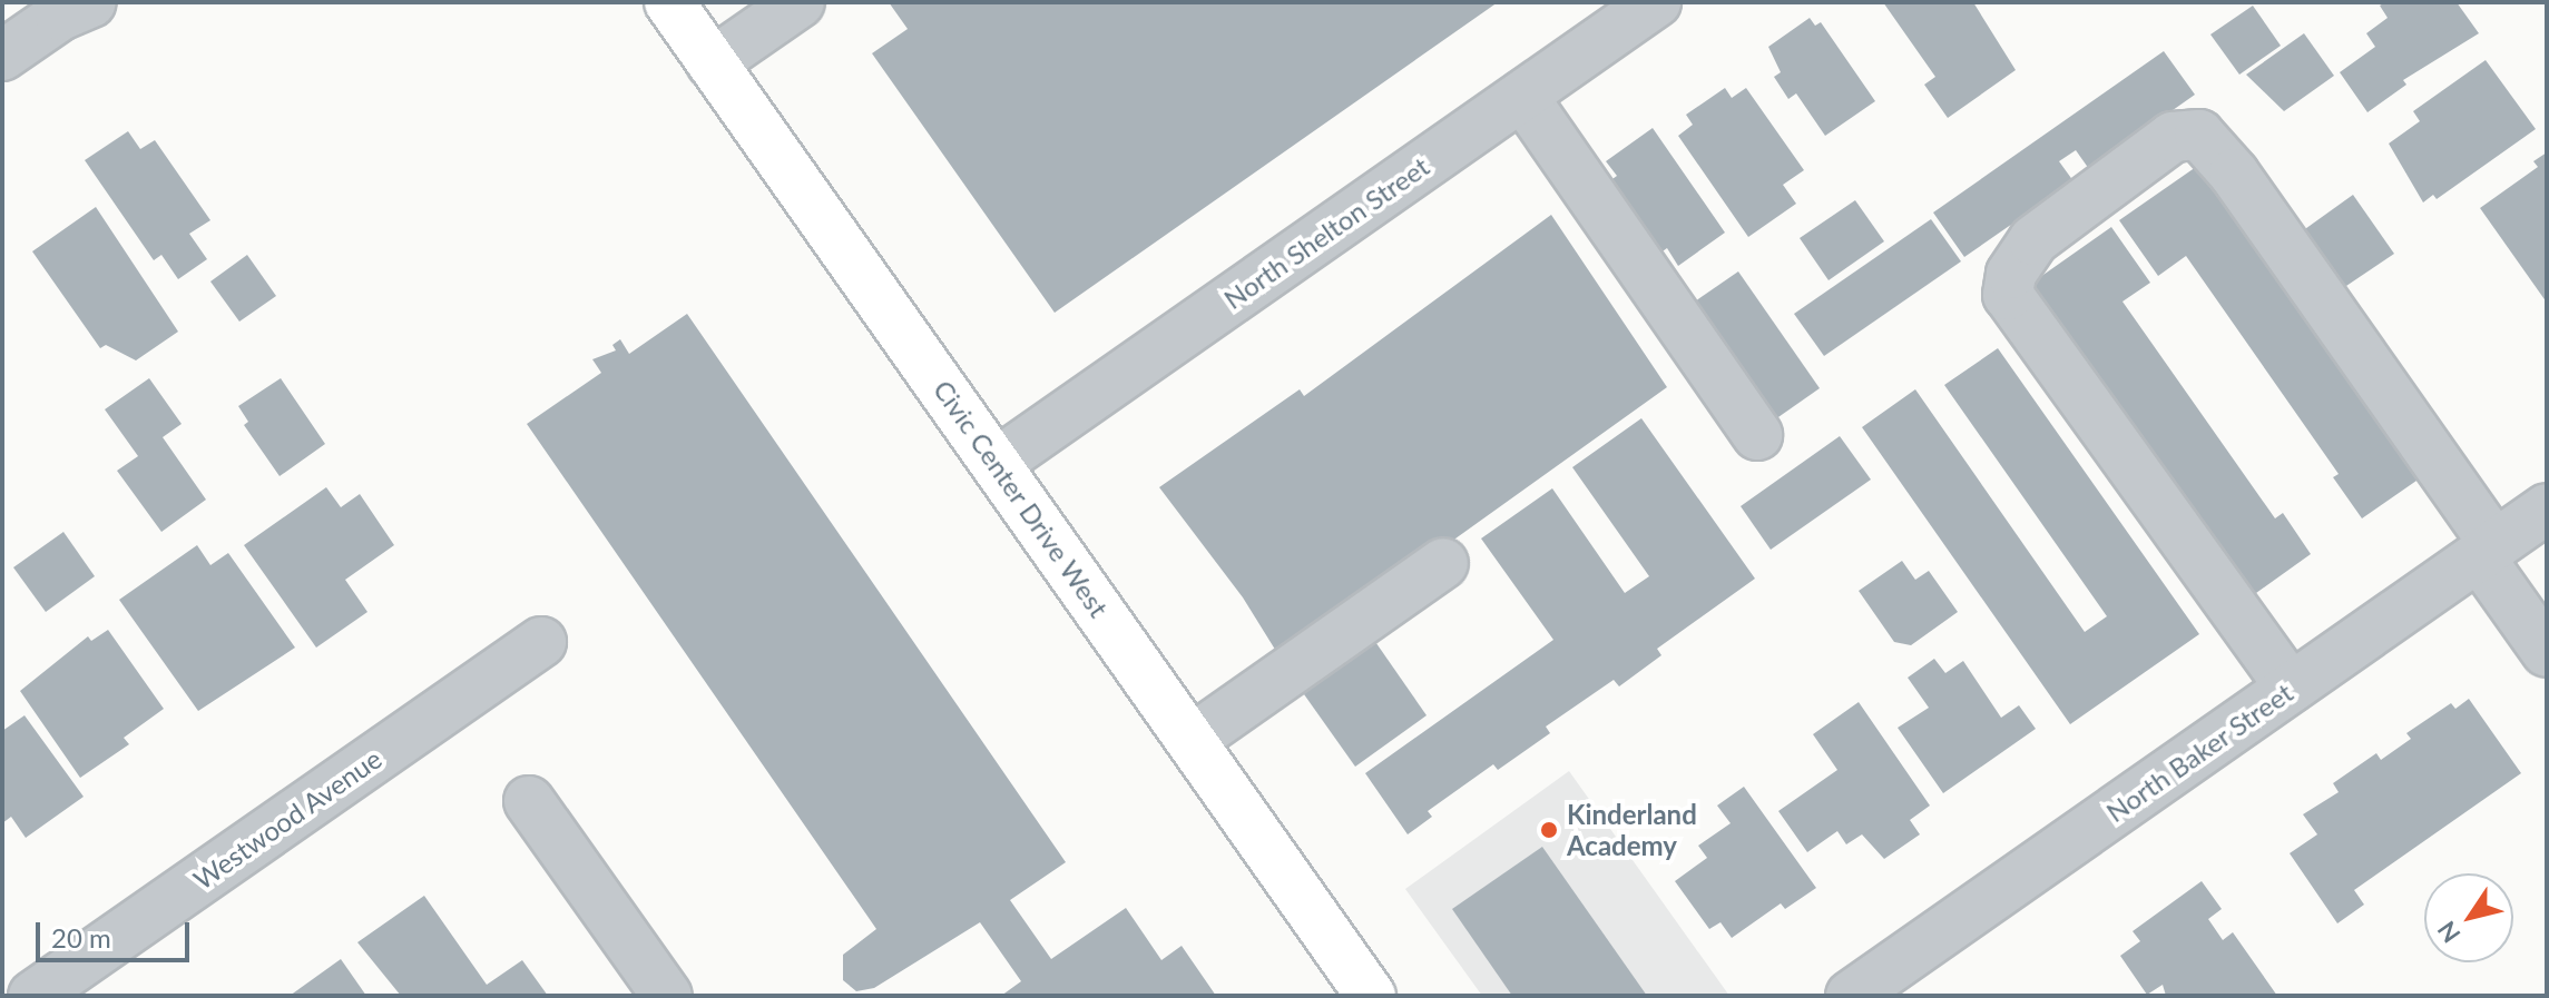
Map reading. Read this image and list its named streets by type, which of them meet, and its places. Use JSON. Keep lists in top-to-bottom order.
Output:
{
  "streets": {
    "main road": ["Civic Center Drive West"],
    "street": ["North Shelton Street", "North Baker Street", "Westwood Avenue"]
  },
  "crossings": [
    ["North Shelton Street", "Civic Center Drive West"]
  ],
  "places": ["Kinderland Academy"],
  "scale_bar": "20 m",
  "north": "bottom left"
}
